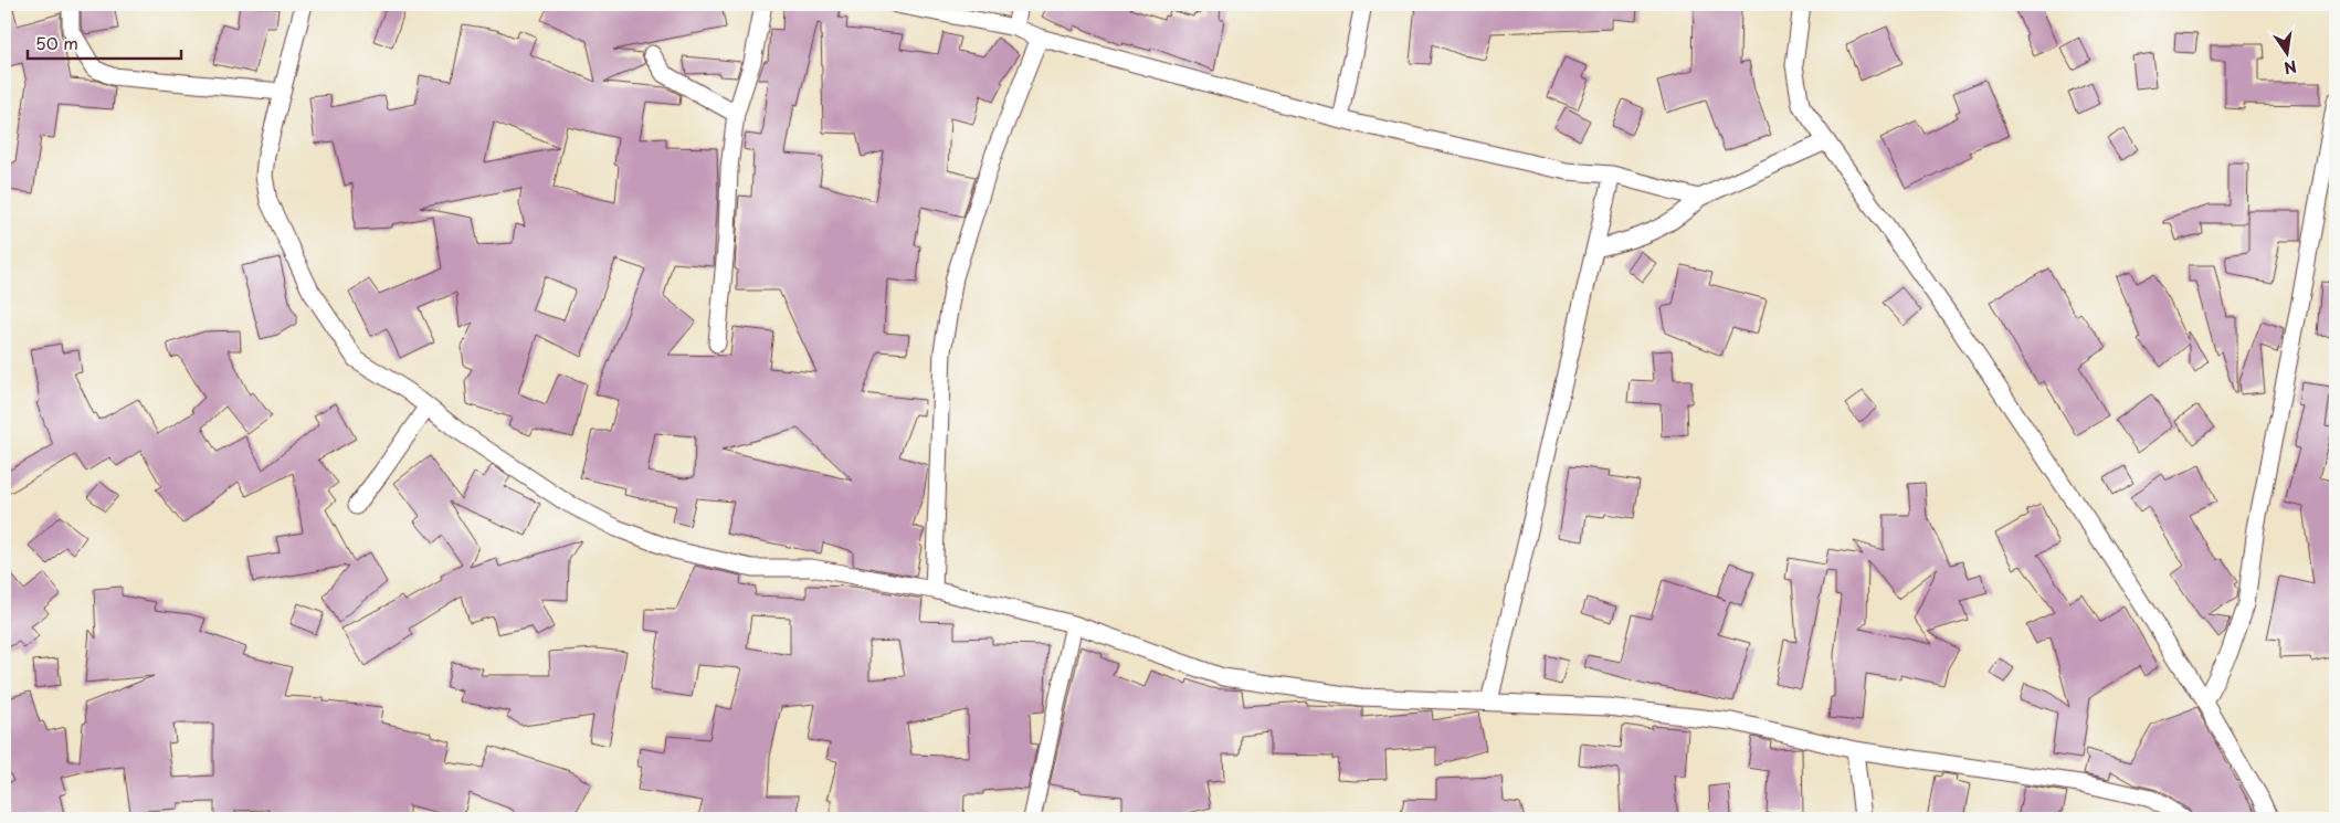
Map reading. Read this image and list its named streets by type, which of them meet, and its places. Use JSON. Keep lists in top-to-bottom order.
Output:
{
  "scale_bar": "50 m",
  "north": "bottom"
}
